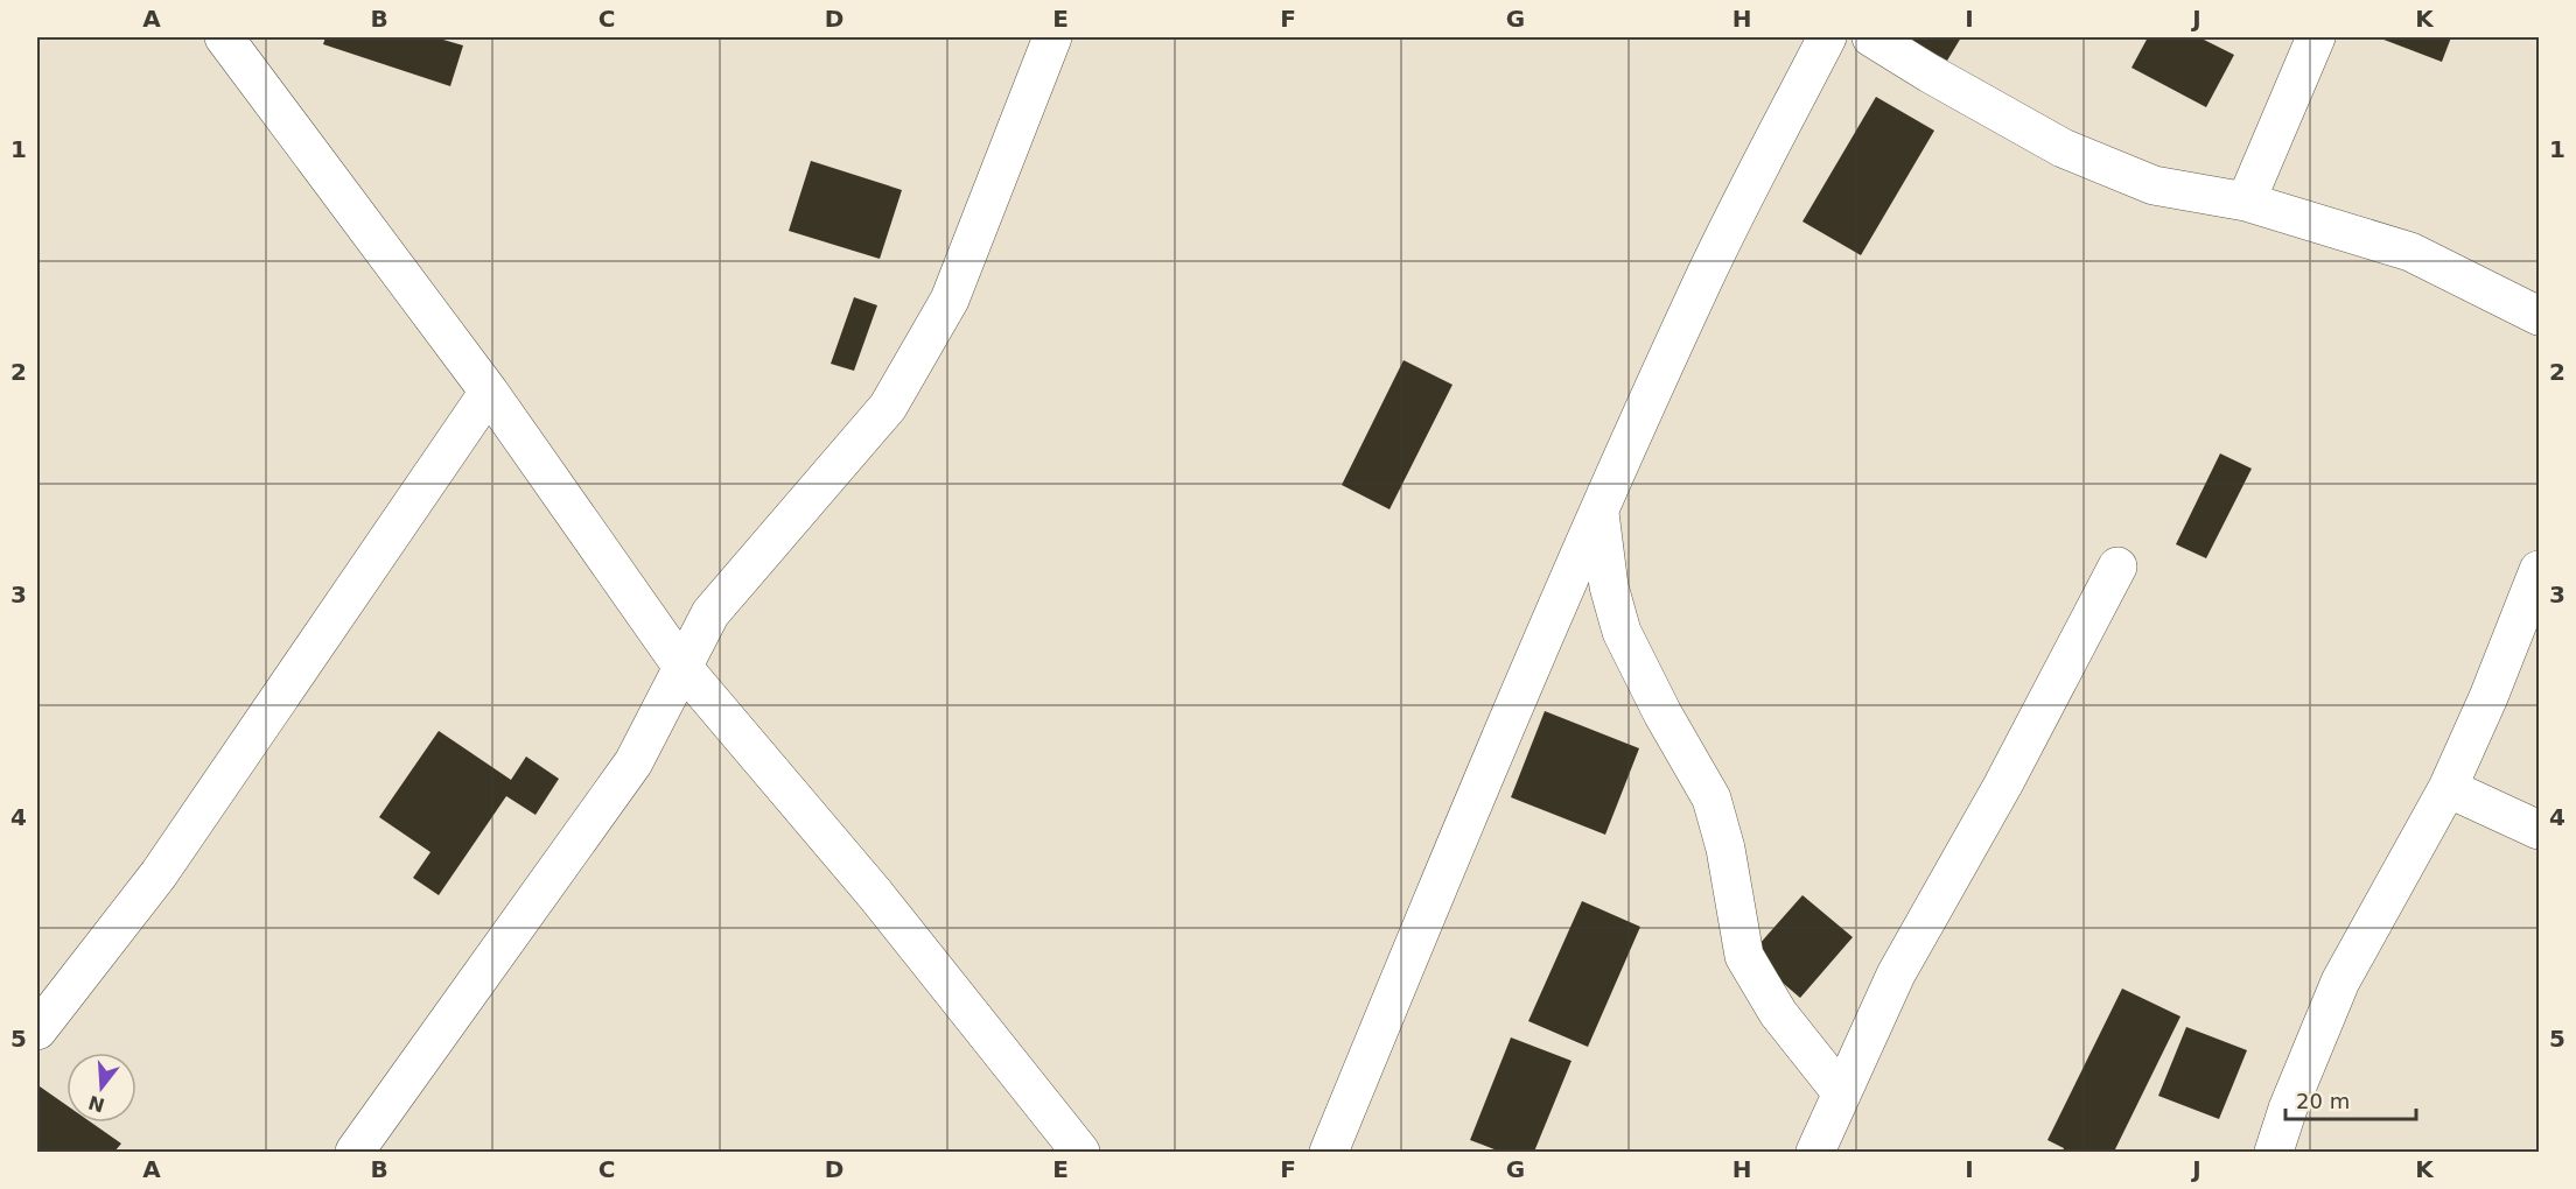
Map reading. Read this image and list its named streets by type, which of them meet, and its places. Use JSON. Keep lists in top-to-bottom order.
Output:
{
  "scale_bar": "20 m",
  "north": "bottom",
  "grid": {
    "columns": [
      "A",
      "B",
      "C",
      "D",
      "E",
      "F",
      "G",
      "H",
      "I",
      "J",
      "K"
    ],
    "rows": [
      "1",
      "2",
      "3",
      "4",
      "5"
    ]
  }
}
